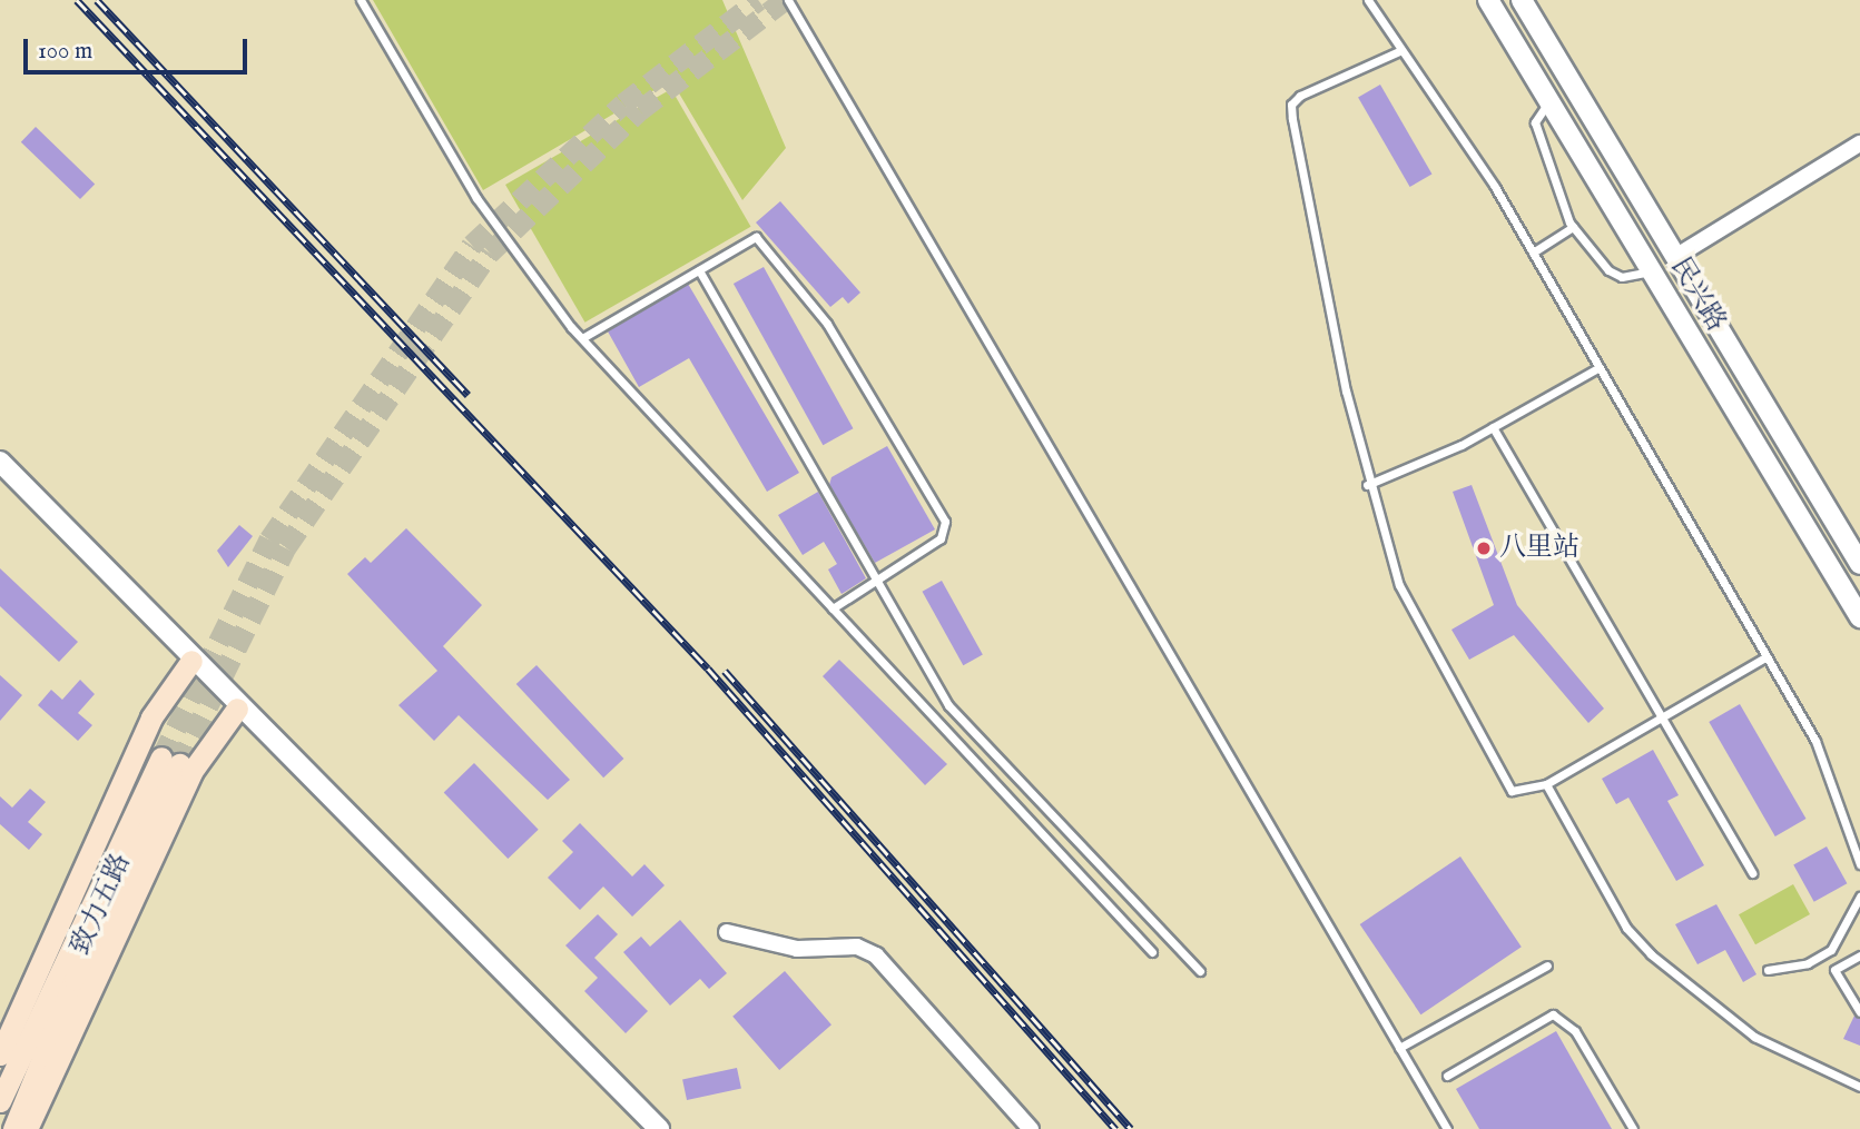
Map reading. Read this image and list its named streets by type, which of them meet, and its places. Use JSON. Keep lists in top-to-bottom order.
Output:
{
  "streets": {
    "main road": ["致力五路"],
    "street": ["民兴路"]
  },
  "places": ["八里站"],
  "scale_bar": "100 m"
}
